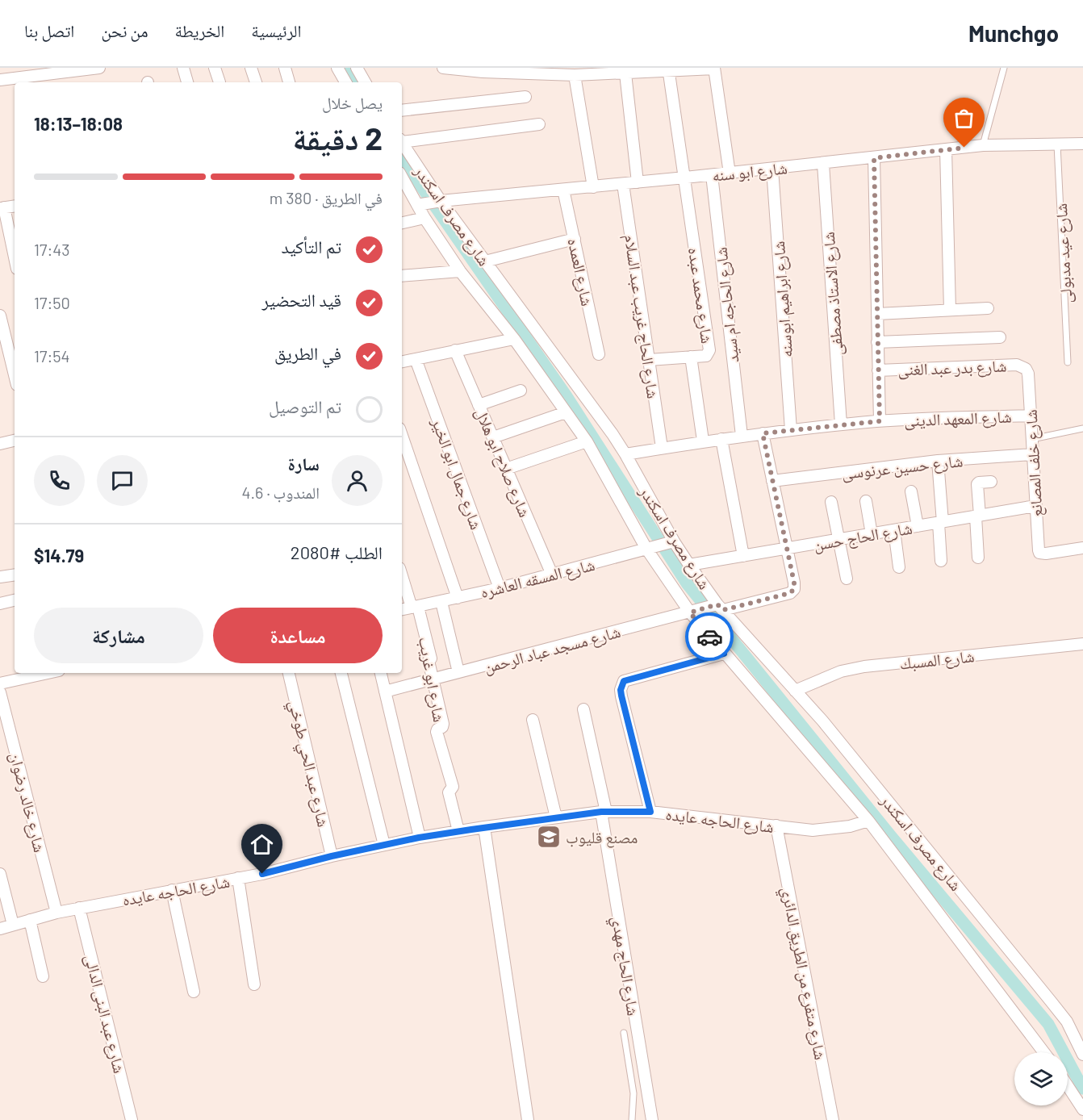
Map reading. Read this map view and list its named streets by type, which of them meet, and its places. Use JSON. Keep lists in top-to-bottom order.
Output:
{
  "streets": {
    "street": [
      "شارع ابو سنه",
      "شارع مصرف اسكندر",
      "شارع العمده",
      "شارع الاستاذ مصطفى",
      "شارع محمد عبده",
      "شارع ابراهيم ابوسنه",
      "شارع الحاجه ام سيد",
      "شارع الحاج غريب عبد السلام",
      "شارع بدر عبد الغنى",
      "شارع المعهد الدينى",
      "شارع صلاح ابو هلال",
      "شارع خلف المصانع",
      "شارع حسين عرنوسى",
      "شارع جمال ابو الخير",
      "شارع الحاج حسن",
      "شارع المسقه العاشره",
      "شارع مسجد عباد الرحمن",
      "شارع المسبك",
      "شارع ابو غريب",
      "شارع عبد الحي طوخي",
      "شارع خالد رضوان",
      "شارع الحاجه عايده",
      "شارع الحاج مهدي",
      "شارع متفرع من الطريق الدائري",
      "شارع عبد البنى الدالى"
    ],
    "lane": ["شارع عيد مدبولى"]
  },
  "crossings": [
    ["شارع ابو سنه", "شارع مصرف اسكندر"],
    ["شارع ابو سنه", "شارع عيد مدبولى"],
    ["شارع ابو سنه", "شارع العمده"],
    ["شارع ابو سنه", "شارع الاستاذ مصطفى"],
    ["شارع ابو سنه", "شارع محمد عبده"],
    ["شارع ابو سنه", "شارع ابراهيم ابوسنه"],
    ["شارع ابو سنه", "شارع الحاجه ام سيد"],
    ["شارع ابو سنه", "شارع الحاج غريب عبد السلام"],
    ["شارع مصرف اسكندر", "شارع المعهد الدينى"],
    ["شارع مصرف اسكندر", "شارع الحاج حسن"],
    ["شارع مصرف اسكندر", "شارع المسقه العاشره"],
    ["شارع مصرف اسكندر", "شارع مسجد عباد الرحمن"],
    ["شارع مصرف اسكندر", "شارع المسبك"],
    ["شارع مصرف اسكندر", "شارع الحاجه عايده"],
    ["شارع الاستاذ مصطفى", "شارع المعهد الدينى"],
    ["شارع محمد عبده", "شارع الحاج غريب عبد السلام"],
    ["شارع ابراهيم ابوسنه", "شارع المعهد الدينى"],
    ["شارع الحاجه ام سيد", "شارع المعهد الدينى"],
    ["شارع الحاج غريب عبد السلام", "شارع المعهد الدينى"],
    ["شارع بدر عبد الغنى", "شارع خلف المصانع"],
    ["شارع المعهد الدينى", "شارع خلف المصانع"],
    ["شارع صلاح ابو هلال", "شارع المسقه العاشره"],
    ["شارع خلف المصانع", "شارع حسين عرنوسى"],
    ["شارع خلف المصانع", "شارع الحاج حسن"],
    ["شارع جمال ابو الخير", "شارع المسقه العاشره"],
    ["شارع الحاج حسن", "شارع مسجد عباد الرحمن"],
    ["شارع المسقه العاشره", "شارع ابو غريب"],
    ["شارع مسجد عباد الرحمن", "شارع ابو غريب"],
    ["شارع ابو غريب", "شارع الحاجه عايده"],
    ["شارع عبد الحي طوخي", "شارع الحاجه عايده"],
    ["شارع خالد رضوان", "شارع الحاجه عايده"],
    ["شارع الحاجه عايده", "شارع الحاج مهدي"],
    ["شارع الحاجه عايده", "شارع متفرع من الطريق الدائري"],
    ["شارع الحاجه عايده", "شارع عبد البنى الدالى"]
  ],
  "places": {
    "school or university": ["مصنع قليوب"]
  },
  "page": {
    "header": "Munchgo",
    "nav": [
      "الرئيسية",
      "الخريطة",
      "من نحن",
      "اتصل بنا"
    ],
    "heading": ["2 دقيقة", "يصل خلال", "18:08–18:13"],
    "panel": [
      "سارة",
      "المندوب · 4.6",
      "الطلب #2080",
      "$14.79"
    ],
    "bar": "في الطريق · 380 m",
    "list": [
      ["تم التأكيد", "17:43"],
      ["قيد التحضير", "17:50"],
      ["في الطريق", "17:54"],
      "تم التوصيل"
    ],
    "buttons": ["مساعدة", "مشاركة"]
  }
}
